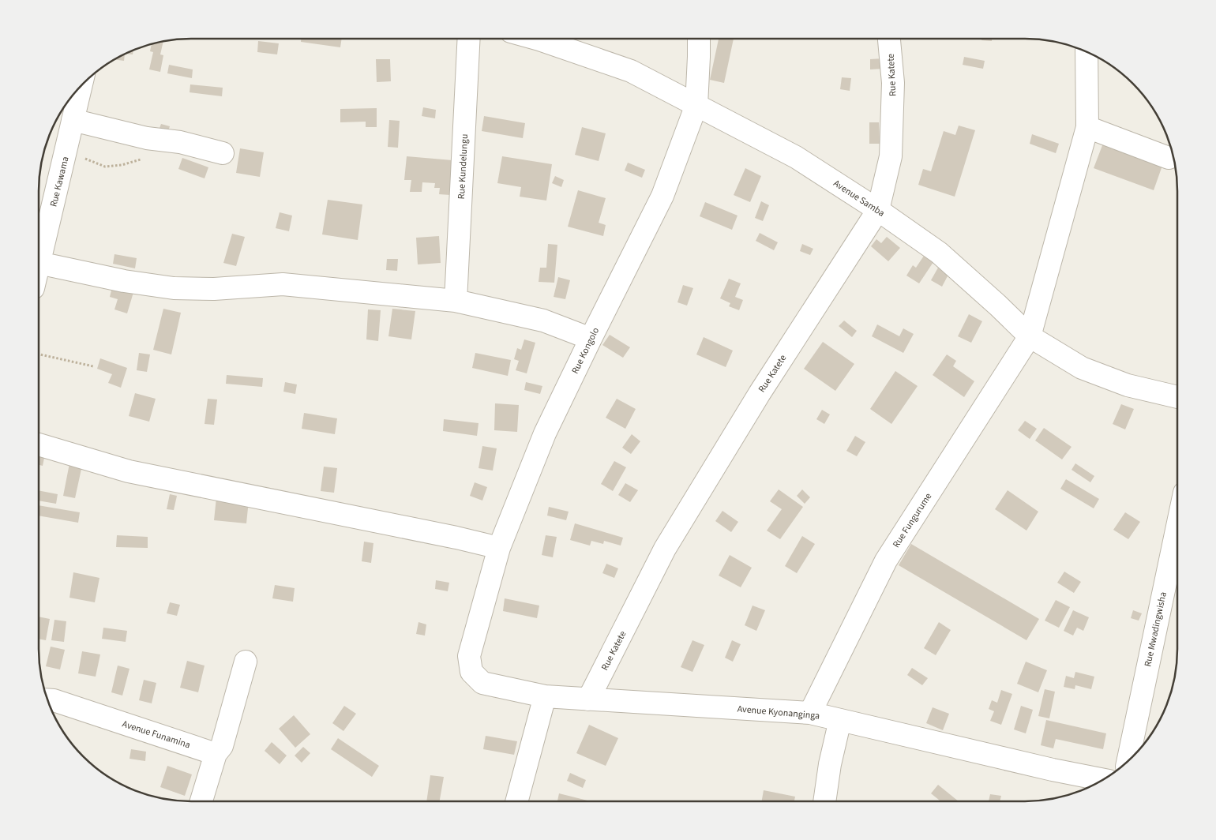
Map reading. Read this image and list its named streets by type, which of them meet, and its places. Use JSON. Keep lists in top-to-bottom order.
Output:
{
  "streets": {
    "street": [
      "Rue Katete",
      "Rue Kundelungu",
      "Rue Kawama",
      "Avenue Samba",
      "Rue Kongolo",
      "Rue Fungurume",
      "Rue Mwadingwisha",
      "Avenue Kyonanginga",
      "Avenue Funamina"
    ]
  },
  "crossings": [
    ["Rue Katete", "Avenue Samba"],
    ["Rue Katete", "Avenue Kyonanginga"],
    ["Avenue Samba", "Rue Kongolo"],
    ["Avenue Samba", "Rue Fungurume"],
    ["Rue Kongolo", "Avenue Kyonanginga"],
    ["Rue Fungurume", "Avenue Kyonanginga"]
  ]
}
